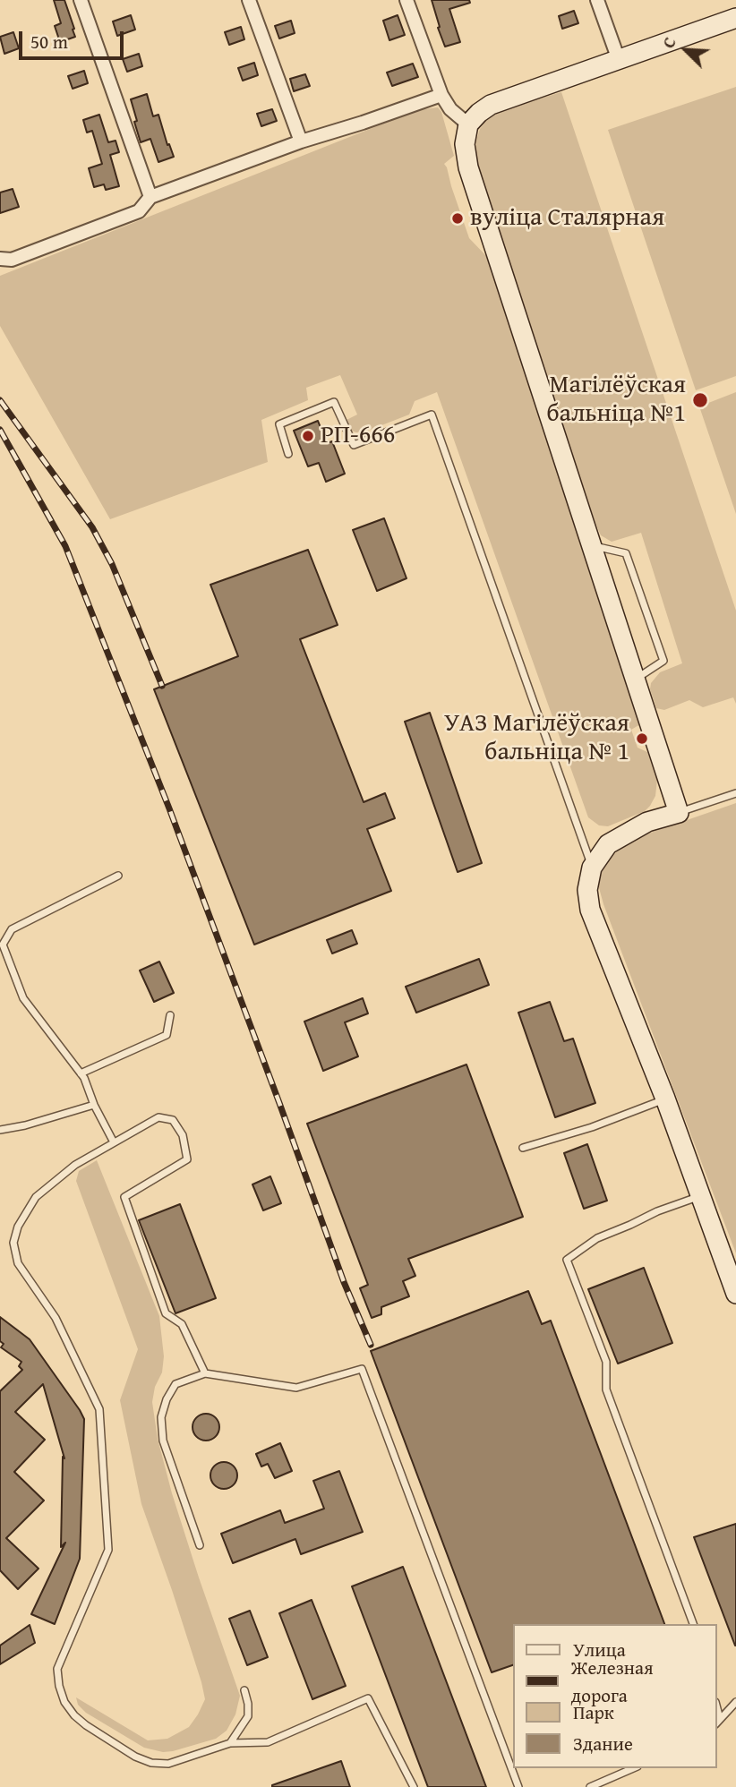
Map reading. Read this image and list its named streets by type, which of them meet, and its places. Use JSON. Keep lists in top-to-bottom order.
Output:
{
  "places": [
    "вуліца Сталярная",
    "Магілёўская бальніца №1",
    "РП-666",
    "УАЗ Магілёўская бальніца № 1"
  ],
  "legend": [
    "Улица",
    "Железная дорога",
    "Парк",
    "Здание"
  ],
  "scale_bar": "50 m",
  "north": "top left"
}
